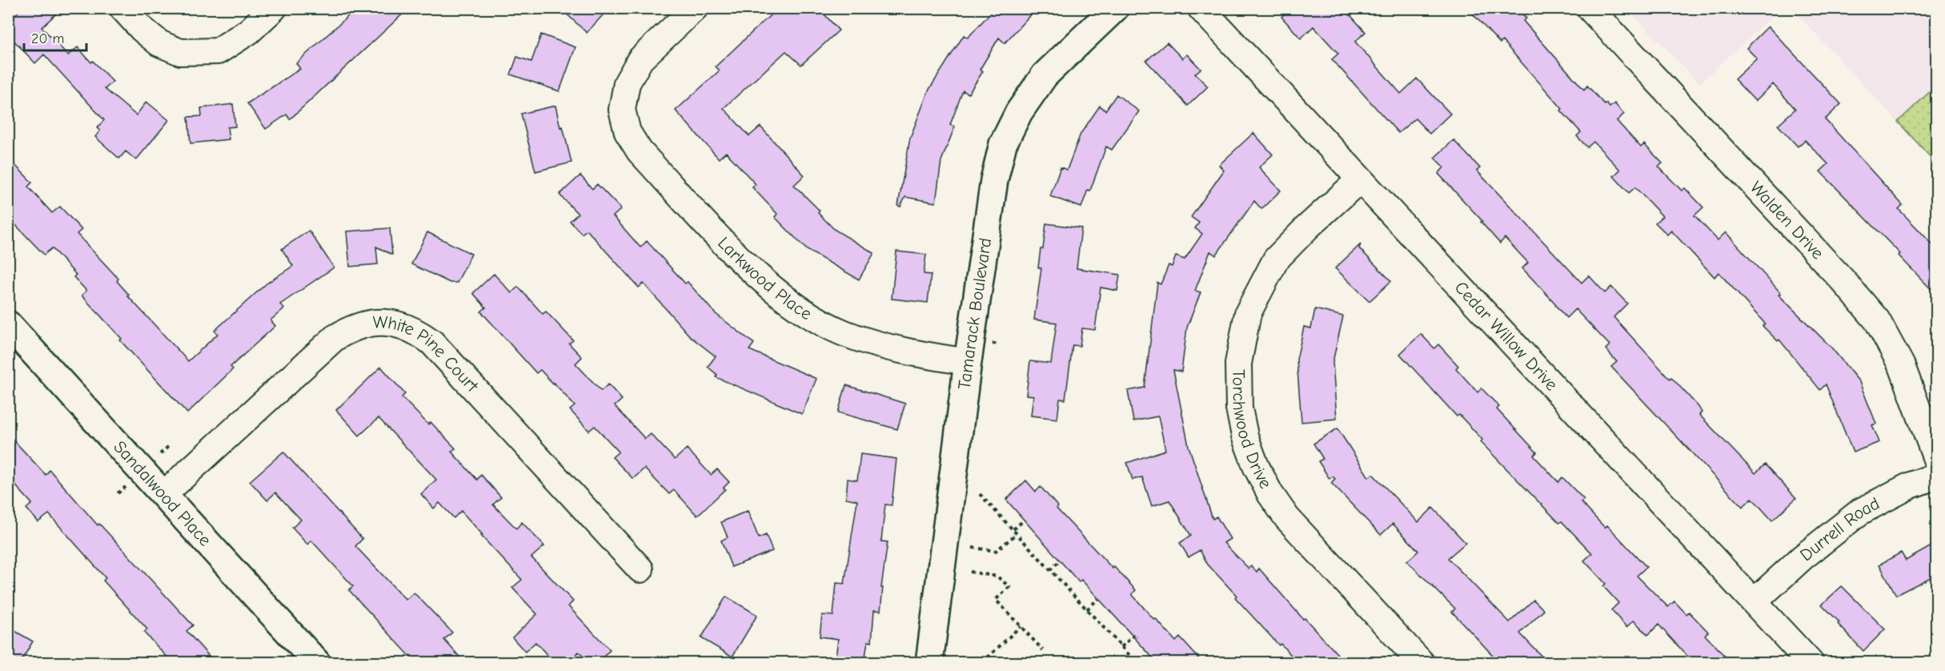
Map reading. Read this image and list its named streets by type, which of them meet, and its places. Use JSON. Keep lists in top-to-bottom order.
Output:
{
  "streets": {
    "street": [
      "Walden Drive",
      "Larkwood Place",
      "Tamarack Boulevard",
      "Cedar Willow Drive",
      "White Pine Court",
      "Torchwood Drive",
      "Sandalwood Place",
      "Durrell Road"
    ]
  },
  "crossings": [
    ["Larkwood Place", "Tamarack Boulevard"],
    ["Cedar Willow Drive", "Torchwood Drive"],
    ["Cedar Willow Drive", "Durrell Road"],
    ["White Pine Court", "Sandalwood Place"]
  ],
  "scale_bar": "20 m"
}
